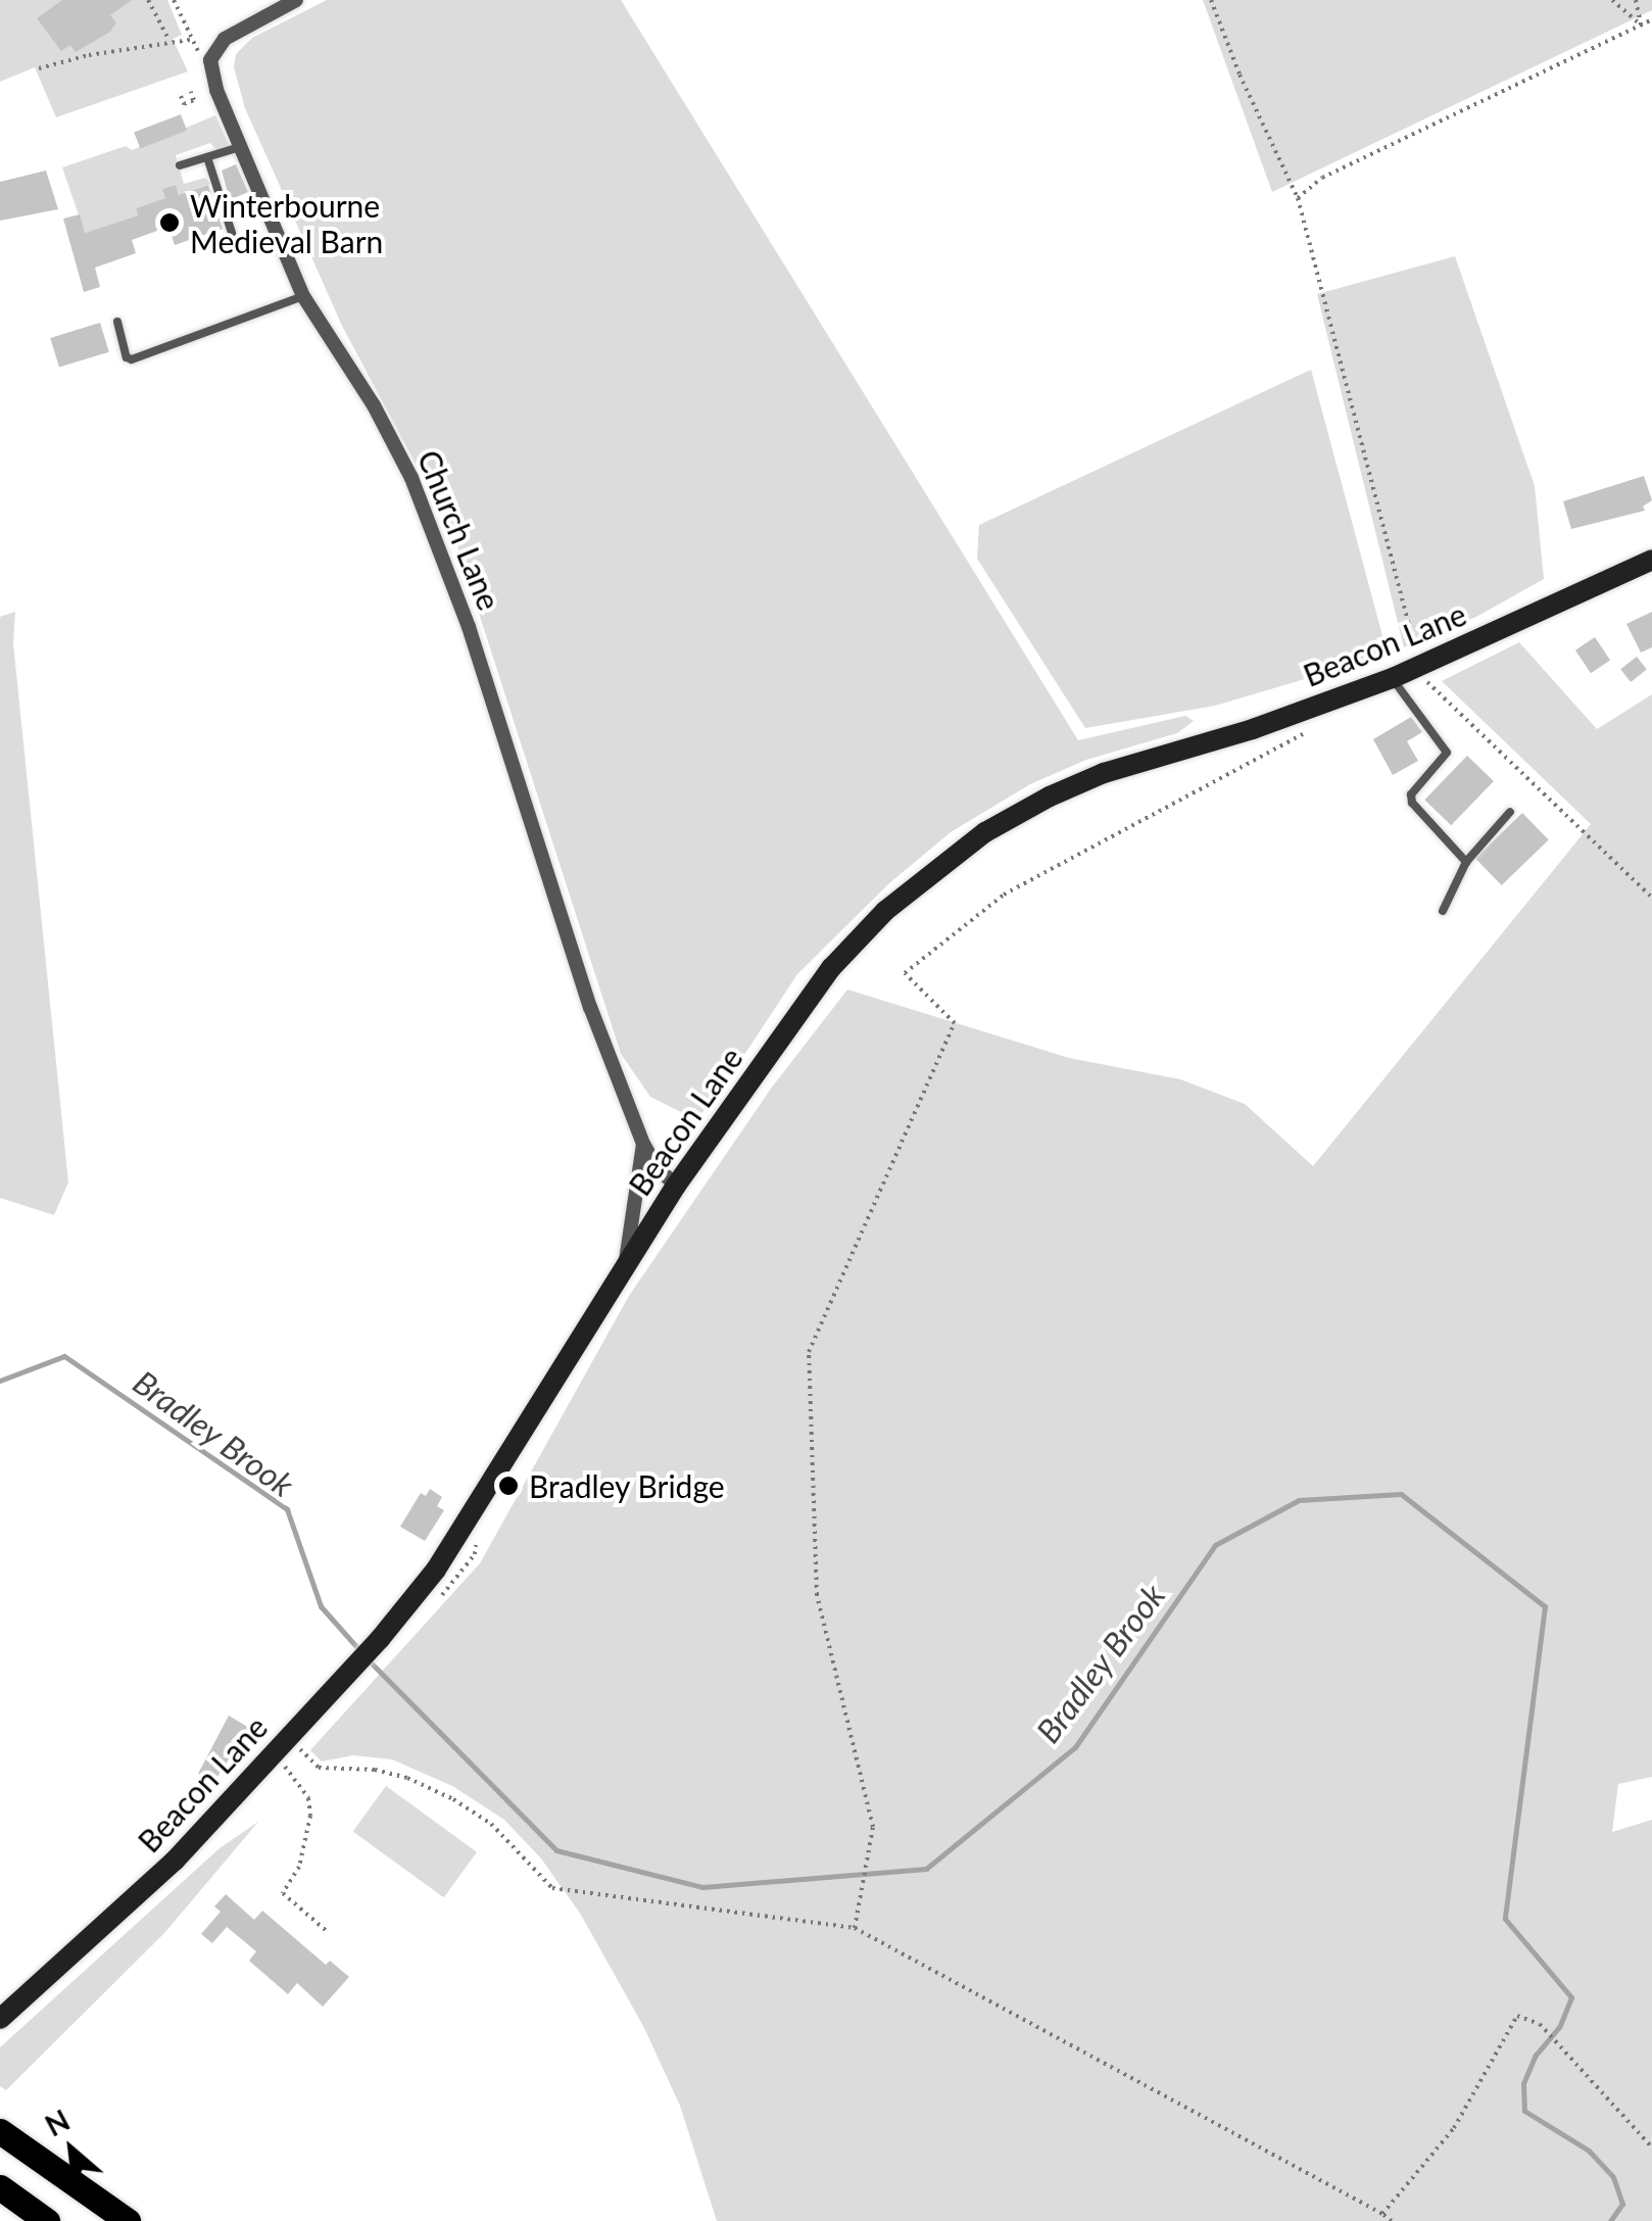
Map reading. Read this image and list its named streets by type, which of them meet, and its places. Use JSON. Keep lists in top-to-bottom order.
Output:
{
  "streets": {
    "main road": ["Beacon Lane"],
    "street": ["Church Lane"]
  },
  "crossings": [
    ["Church Lane", "Beacon Lane"]
  ],
  "water": ["Bradley Brook"],
  "places": ["Winterbourne Medieval Barn", "Bradley Bridge"],
  "north": "top left"
}
